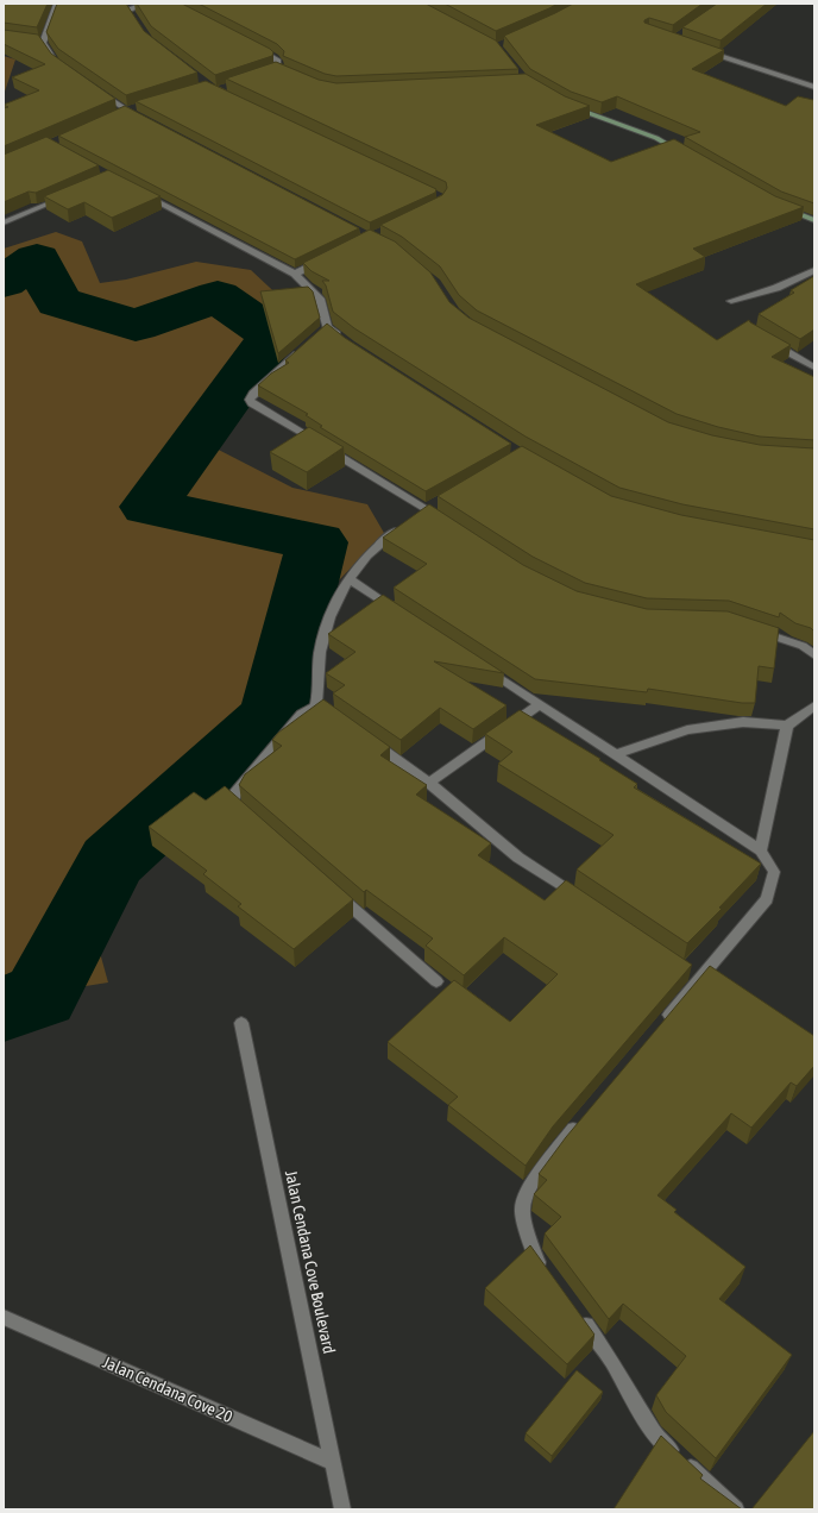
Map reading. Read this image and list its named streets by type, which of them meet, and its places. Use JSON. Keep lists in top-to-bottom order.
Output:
{
  "streets": {
    "street": ["Jalan Cendana Cove Boulevard", "Jalan Cendana Cove 20"]
  },
  "crossings": [
    ["Jalan Cendana Cove Boulevard", "Jalan Cendana Cove 20"]
  ]
}
